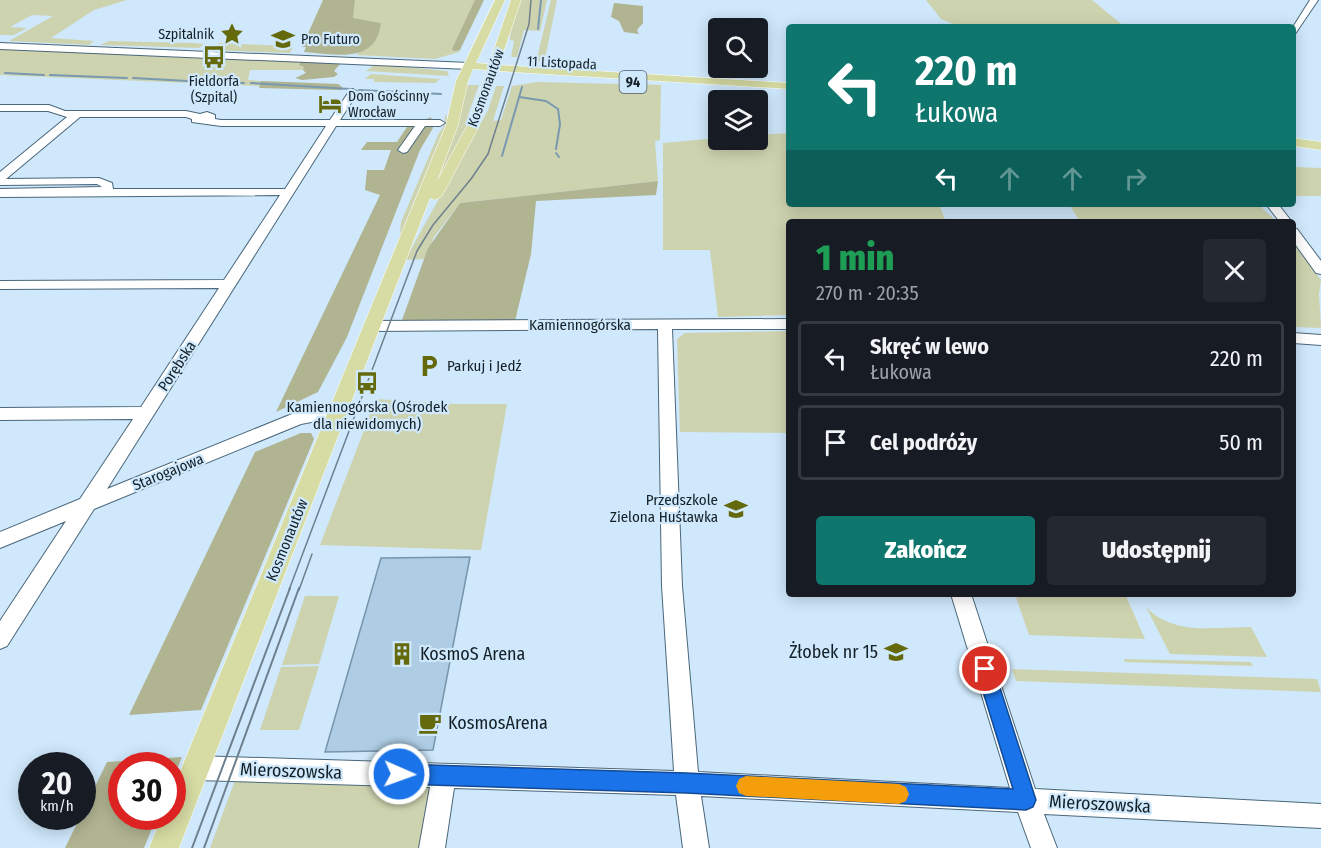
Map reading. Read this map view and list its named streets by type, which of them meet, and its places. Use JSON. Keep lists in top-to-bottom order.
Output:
{
  "streets": {
    "main road": ["11 Listopada", "94", "Kosmonautów"],
    "street": [
      "Kamiennogórska",
      "Porębska",
      "Starogajowa",
      "Mieroszowska"
    ]
  },
  "crossings": [
    ["11 Listopada", "Kosmonautów"],
    ["Kosmonautów", "Kamiennogórska"],
    ["Kosmonautów", "Starogajowa"],
    ["Kosmonautów", "Mieroszowska"],
    ["Porębska", "Starogajowa"]
  ],
  "places": {
    "place": ["Szpitalnik"],
    "school or university": ["Pro Futuro", "Przedszkole Zielona Huśtawka", "Żłobek nr 15"],
    "bus stop": ["Fieldorfa (Szpital)", "Kamiennogórska (Ośrodek dla niewidomych)"],
    "hotel": ["Dom Gościnny Wrocław"],
    "parking": ["Parkuj i Jedź"],
    "building": ["KosmoS Arena"],
    "cafe": ["KosmosArena"]
  },
  "page": {
    "turn": ["220 m", "Łukowa"],
    "heading": ["1 min", "270 m · 20:35"],
    "list": [
      {
        "name": "Skręć w lewo",
        "note": "Łukowa",
        "value": "220 m"
      },
      {
        "name": "Cel podróży",
        "value": "50 m"
      }
    ],
    "buttons": ["Zakończ", "Udostępnij"],
    "speed": "20 km/h",
    "limit": "30"
  }
}
